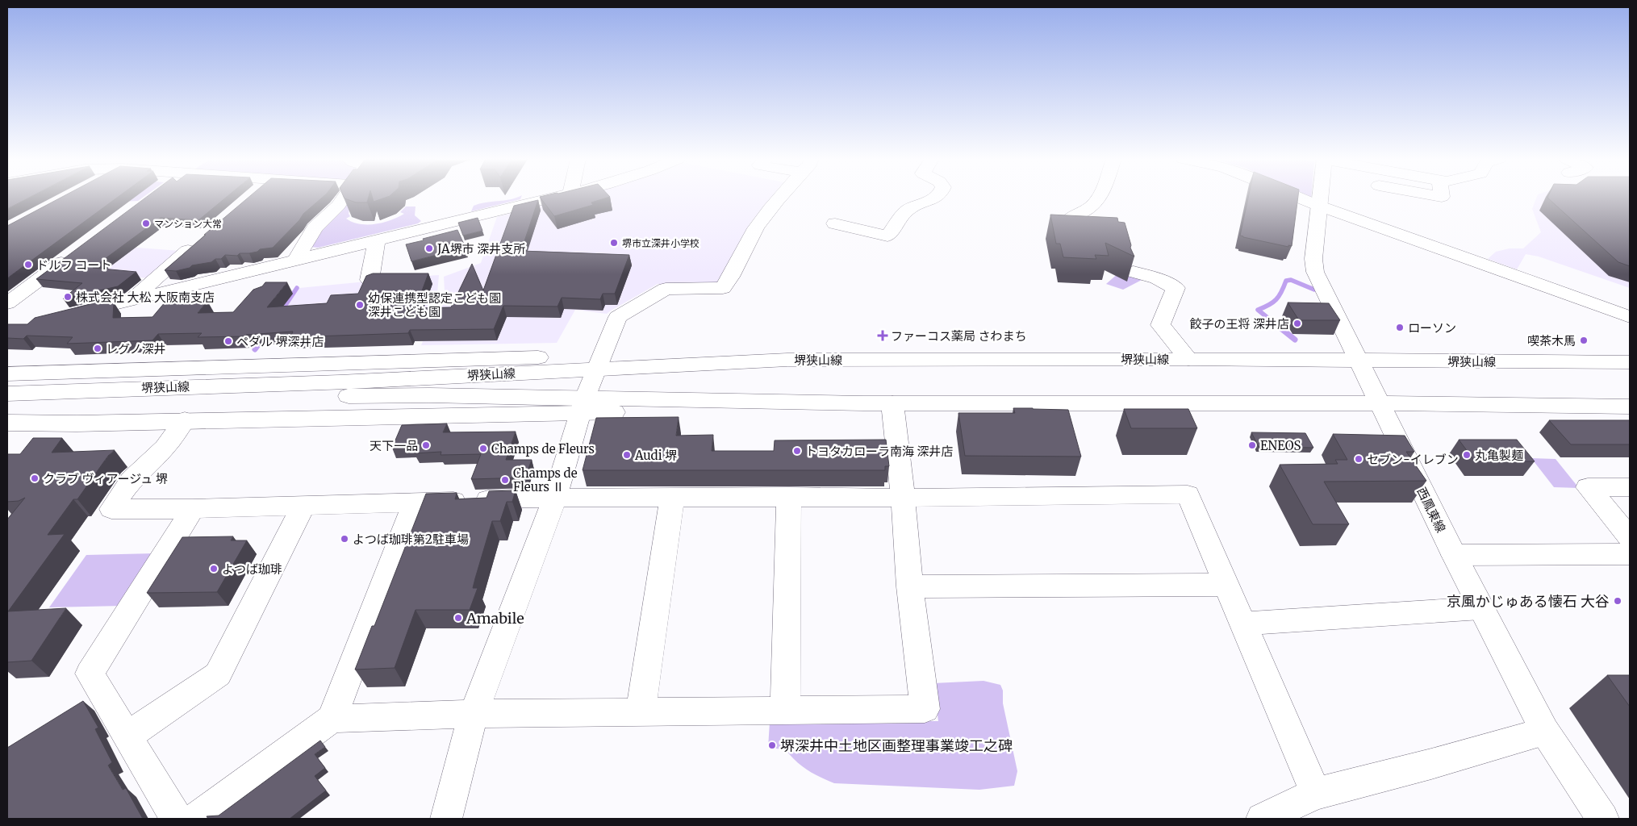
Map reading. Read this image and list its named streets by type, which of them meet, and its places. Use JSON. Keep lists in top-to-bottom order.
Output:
{
  "streets": {
    "street": ["堺狭山線", "西鳳東線"]
  },
  "crossings": [
    ["堺狭山線", "西鳳東線"]
  ],
  "places": {
    "other": [
      "マンション大常",
      "堺市立深井小学校",
      "JA堺市 深井支所",
      "ドルフ コート",
      "株式会社 大松 大阪南支店",
      "幼保連携型認定こども園 深井こども園",
      "餃子の王将 深井店",
      "ローソン",
      "喫茶木馬",
      "ペダル 堺深井店",
      "レグノ深井",
      "天下一品",
      "ENEOS",
      "Champs de Fleurs",
      "トヨタカローラ南海 深井店",
      "Audi 堺",
      "丸亀製麺",
      "セブン-イレブン",
      "クラブ ヴィアージュ 堺",
      "Champs de Fleurs Ⅱ",
      "よつば珈琲第2駐車場",
      "よつば珈琲",
      "京風かじゅある懐石 大谷",
      "Amabile",
      "堺深井中土地区画整理事業竣工之碑"
    ],
    "health": ["ファーコス薬局 さわまち"]
  }
}
